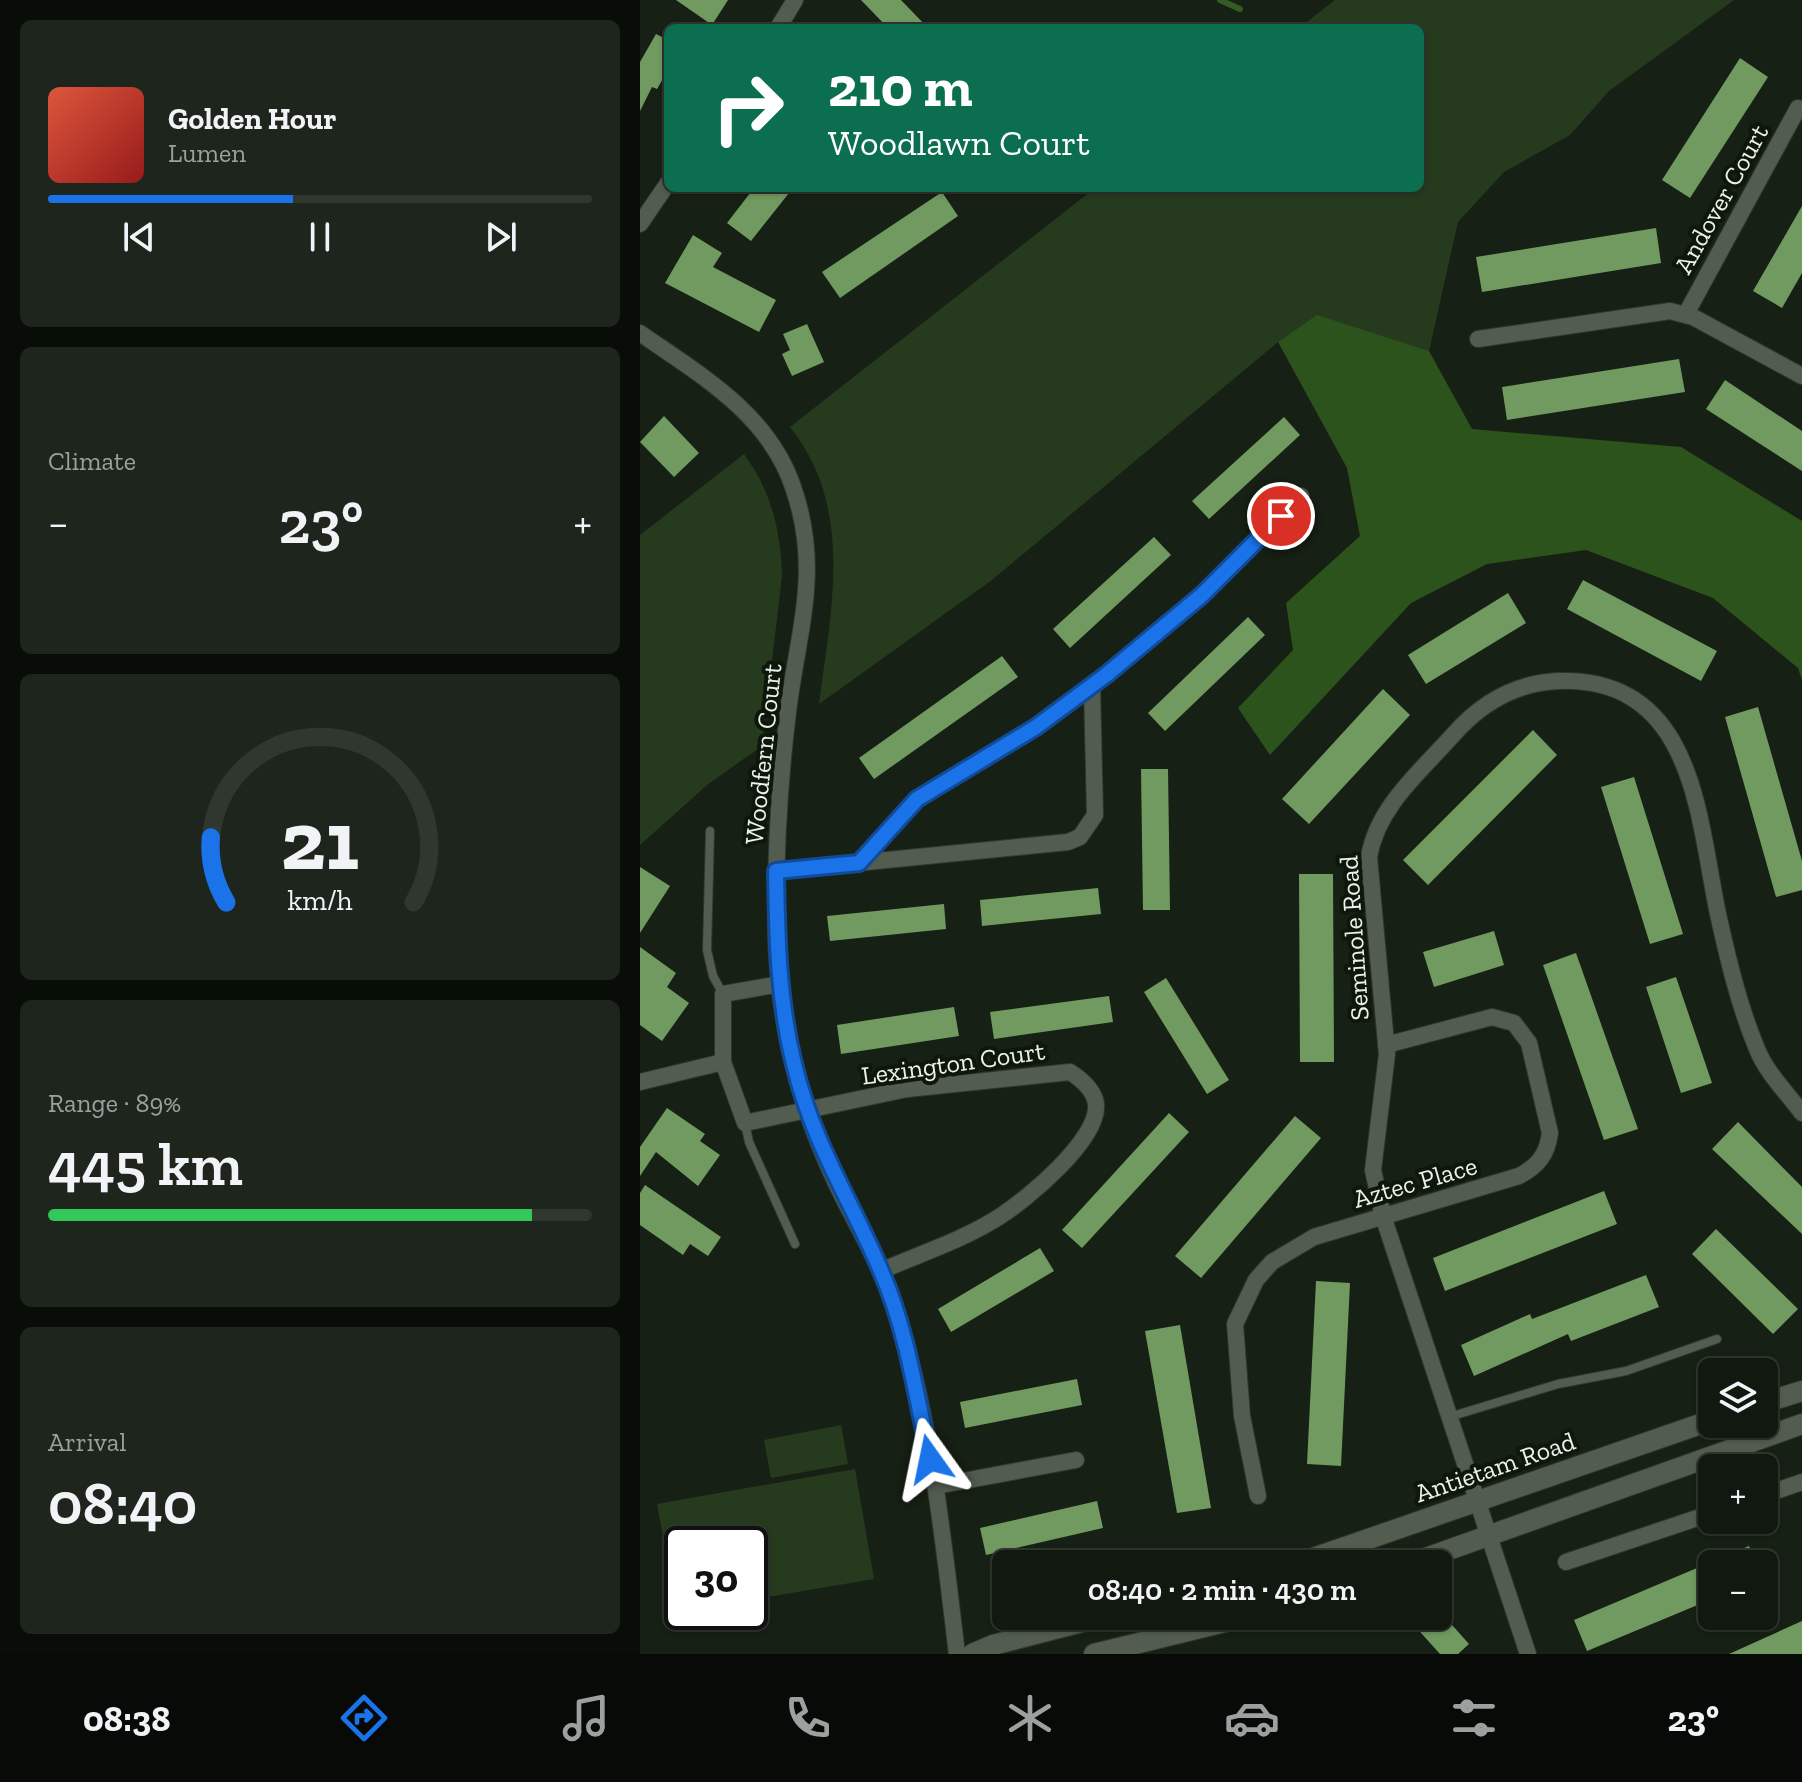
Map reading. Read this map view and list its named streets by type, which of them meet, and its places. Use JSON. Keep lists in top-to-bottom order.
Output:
{
  "streets": {
    "street": [
      "Andover Court",
      "Woodfern Court",
      "Seminole Road",
      "Lexington Court",
      "Aztec Place",
      "Antietam Road"
    ]
  },
  "crossings": [
    ["Woodfern Court", "Lexington Court"],
    ["Seminole Road", "Aztec Place"],
    ["Seminole Road", "Antietam Road"]
  ],
  "page": {
    "turn": ["210 m", "Woodlawn Court"],
    "song": ["Golden Hour", "Lumen"],
    "tile": [
      "Climate",
      ["Range · 89%", "445 km"],
      ["Arrival", "08:40"]
    ],
    "heat": ["−", "23°", "+"],
    "map_buttons": ["+", "−"],
    "limit": "30",
    "trip": "08:40 · 2 min · 430 m",
    "tabs": ["08:38", "23°"],
    "gauge": ["21", "km/h"]
  }
}
